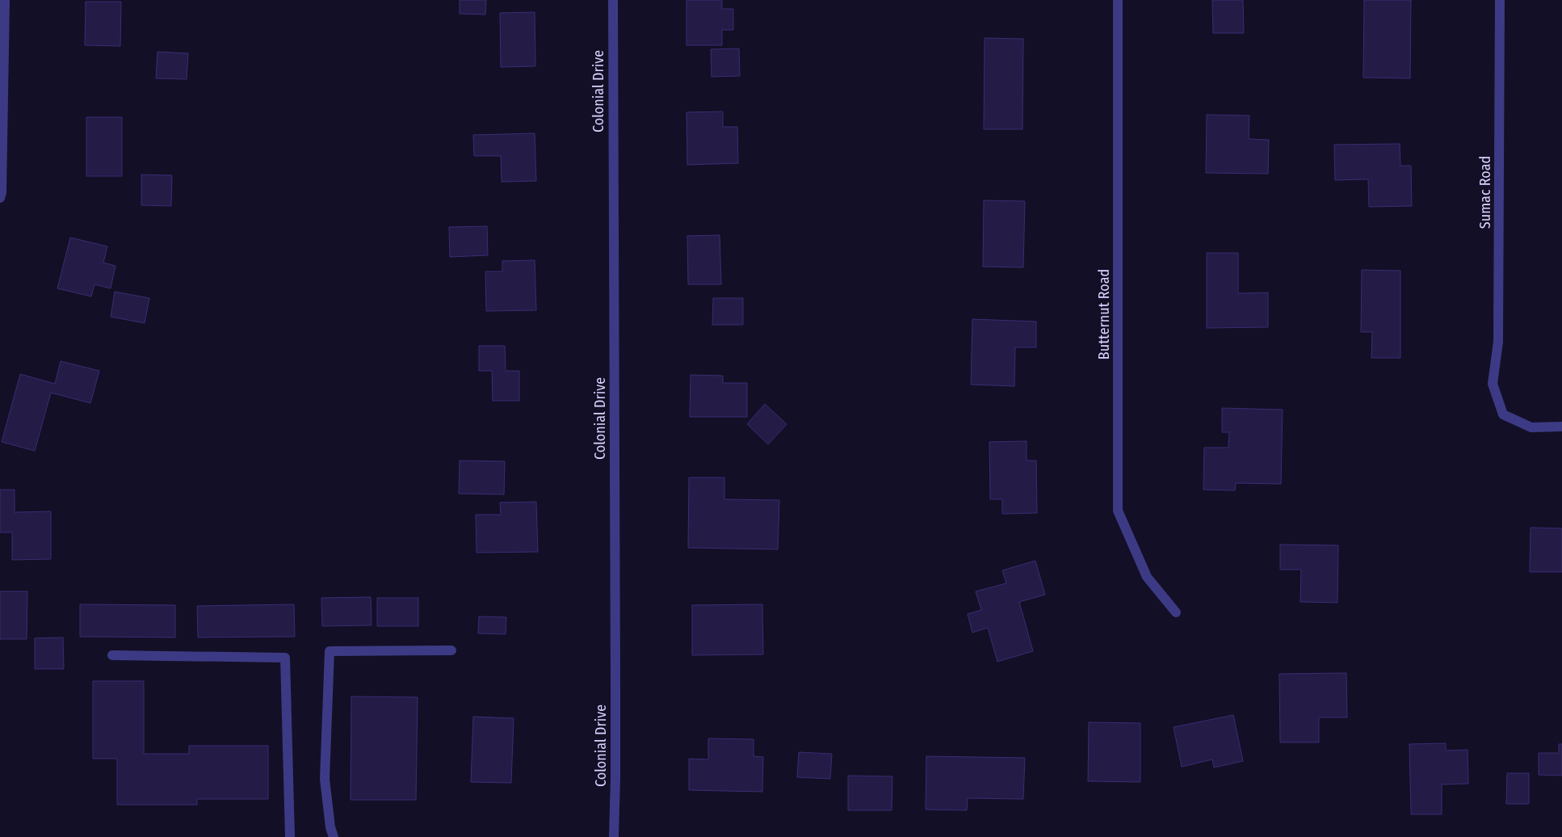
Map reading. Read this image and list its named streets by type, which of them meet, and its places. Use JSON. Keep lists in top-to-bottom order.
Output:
{
  "streets": {
    "street": ["Colonial Drive", "Sumac Road", "Butternut Road"]
  }
}
